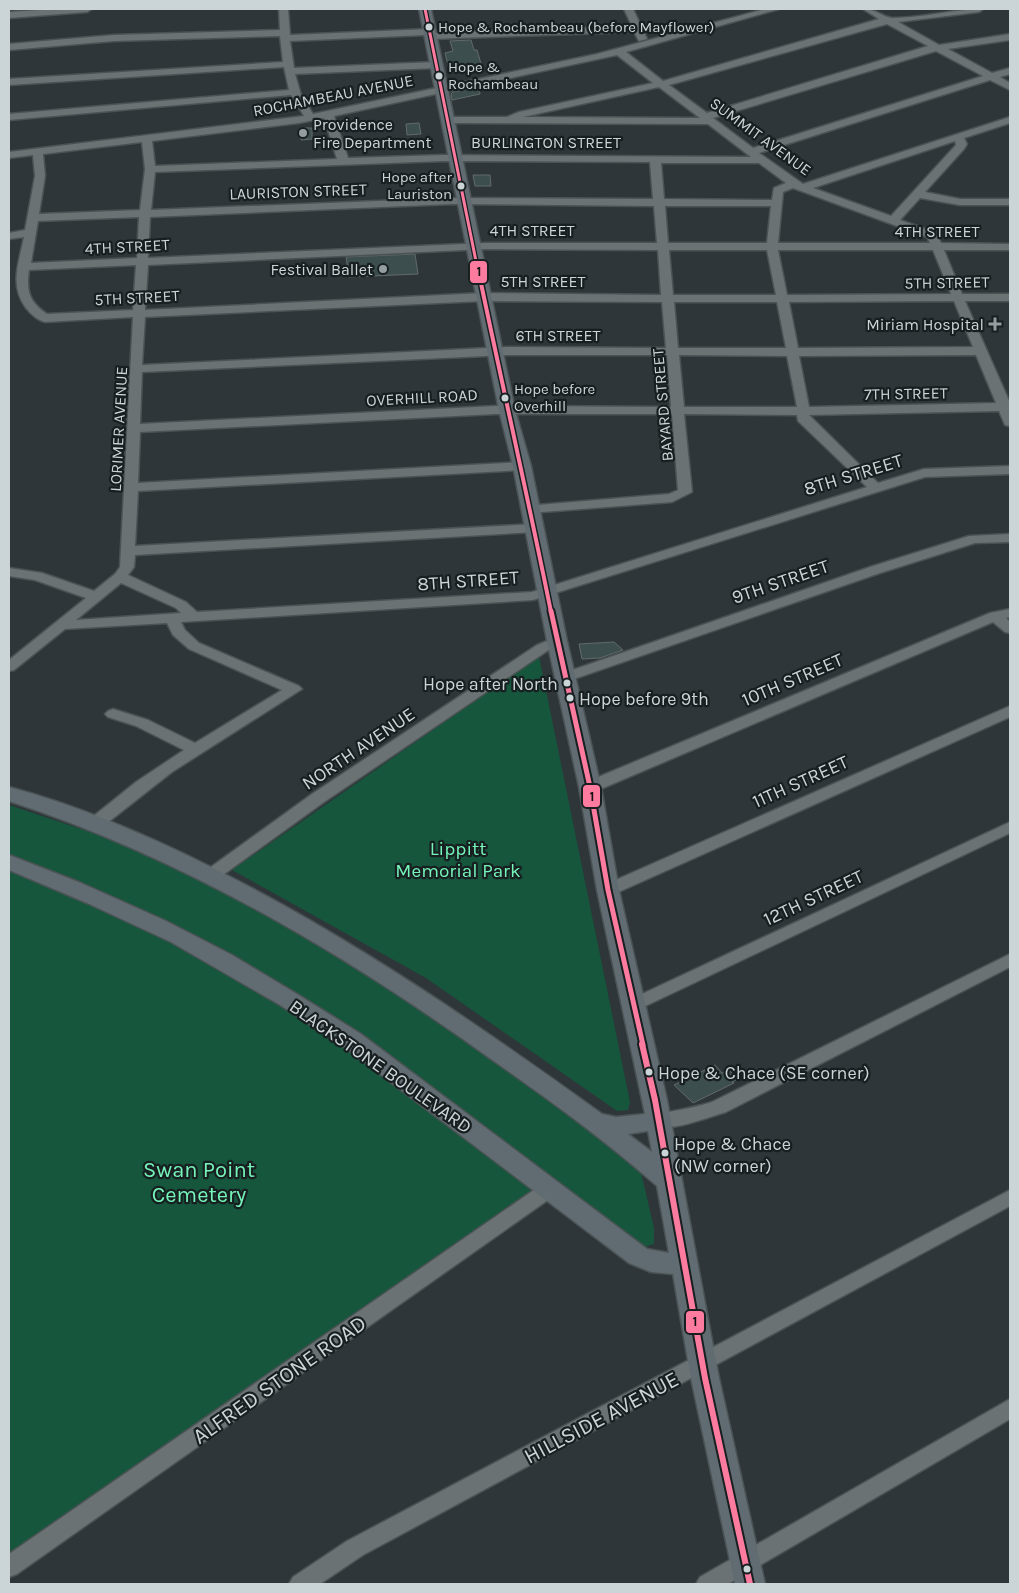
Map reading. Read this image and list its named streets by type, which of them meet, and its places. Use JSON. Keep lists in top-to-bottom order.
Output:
{
  "streets": {
    "main road": ["BLACKSTONE BOULEVARD"],
    "street": [
      "ROCHAMBEAU AVENUE",
      "SUMMIT AVENUE",
      "BURLINGTON STREET",
      "LAURISTON STREET",
      "4TH STREET",
      "5TH STREET",
      "6TH STREET",
      "7TH STREET",
      "OVERHILL ROAD",
      "BAYARD STREET",
      "LORIMER AVENUE",
      "8TH STREET",
      "9TH STREET",
      "10TH STREET",
      "NORTH AVENUE",
      "11TH STREET",
      "12TH STREET",
      "ALFRED STONE ROAD",
      "HILLSIDE AVENUE"
    ]
  },
  "crossings": [
    ["ROCHAMBEAU AVENUE", "SUMMIT AVENUE"],
    ["ROCHAMBEAU AVENUE", "LORIMER AVENUE"],
    ["SUMMIT AVENUE", "BURLINGTON STREET"],
    ["SUMMIT AVENUE", "4TH STREET"],
    ["SUMMIT AVENUE", "5TH STREET"],
    ["SUMMIT AVENUE", "6TH STREET"],
    ["SUMMIT AVENUE", "7TH STREET"],
    ["BURLINGTON STREET", "BAYARD STREET"],
    ["BURLINGTON STREET", "LORIMER AVENUE"],
    ["LAURISTON STREET", "BAYARD STREET"],
    ["LAURISTON STREET", "LORIMER AVENUE"],
    ["4TH STREET", "BAYARD STREET"],
    ["4TH STREET", "LORIMER AVENUE"],
    ["5TH STREET", "BAYARD STREET"],
    ["5TH STREET", "LORIMER AVENUE"],
    ["6TH STREET", "BAYARD STREET"],
    ["6TH STREET", "LORIMER AVENUE"],
    ["7TH STREET", "OVERHILL ROAD"],
    ["OVERHILL ROAD", "BAYARD STREET"],
    ["OVERHILL ROAD", "LORIMER AVENUE"],
    ["BLACKSTONE BOULEVARD", "ALFRED STONE ROAD"]
  ],
  "parks": ["Lippitt Memorial Park", "Swan Point Cemetery"],
  "places": {
    "other": [
      "Hope & Rochambeau (before Mayflower)",
      "Hope & Rochambeau",
      "Providence Fire Department",
      "Hope after Lauriston",
      "Festival Ballet",
      "Hope before Overhill",
      "Hope after North",
      "Hope before 9th",
      "Hope & Chace (SE corner)",
      "Hope & Chace (NW corner)"
    ],
    "health": ["Miriam Hospital"]
  },
  "lines": ["transit line 1"]
}
